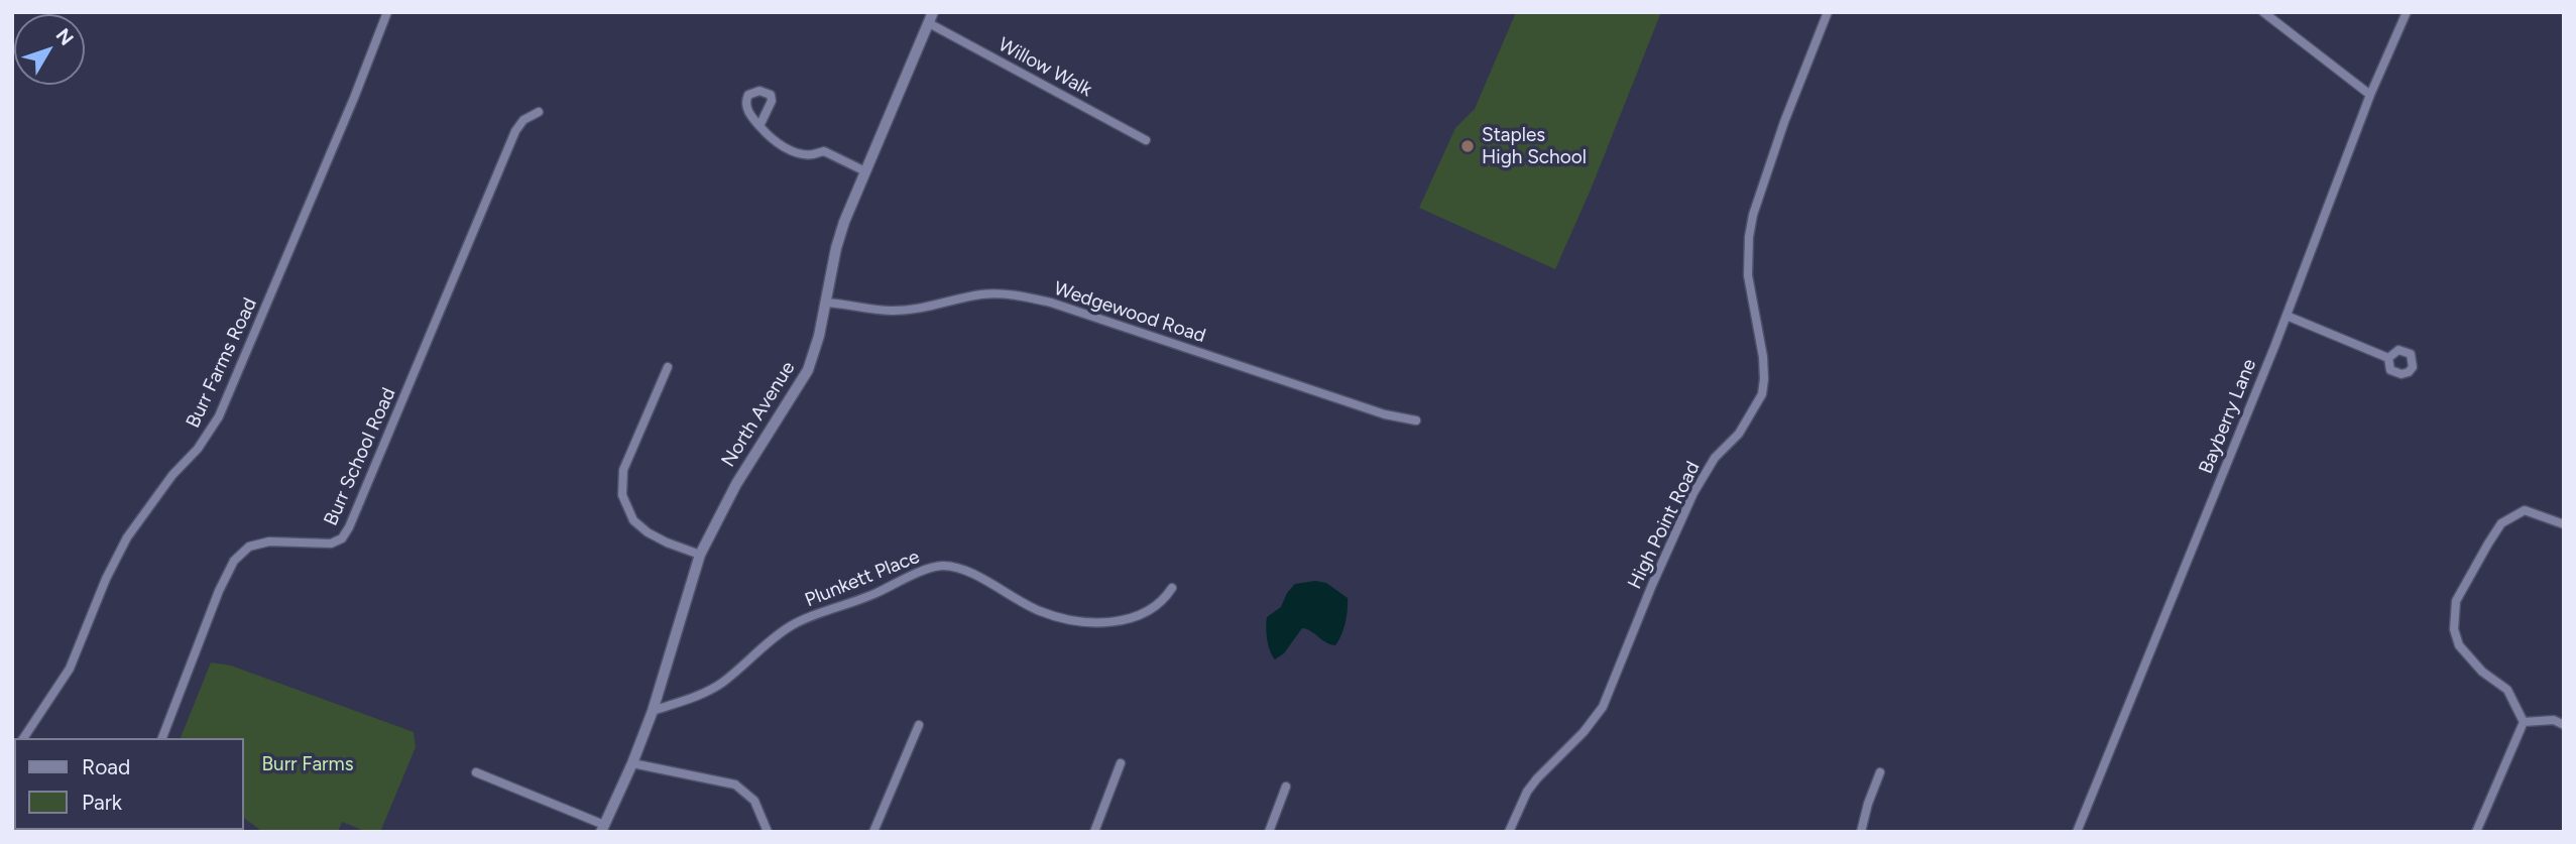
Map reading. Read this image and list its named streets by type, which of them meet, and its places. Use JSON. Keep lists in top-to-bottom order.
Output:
{
  "streets": {
    "street": [
      "Willow Walk",
      "Wedgewood Road",
      "Burr Farms Road",
      "North Avenue",
      "Bayberry Lane",
      "Burr School Road",
      "High Point Road",
      "Plunkett Place"
    ]
  },
  "crossings": [
    ["Willow Walk", "North Avenue"],
    ["Wedgewood Road", "North Avenue"],
    ["North Avenue", "Plunkett Place"]
  ],
  "parks": ["Burr Farms"],
  "places": ["Staples High School"],
  "legend": ["Road", "Park"],
  "north": "top right"
}
